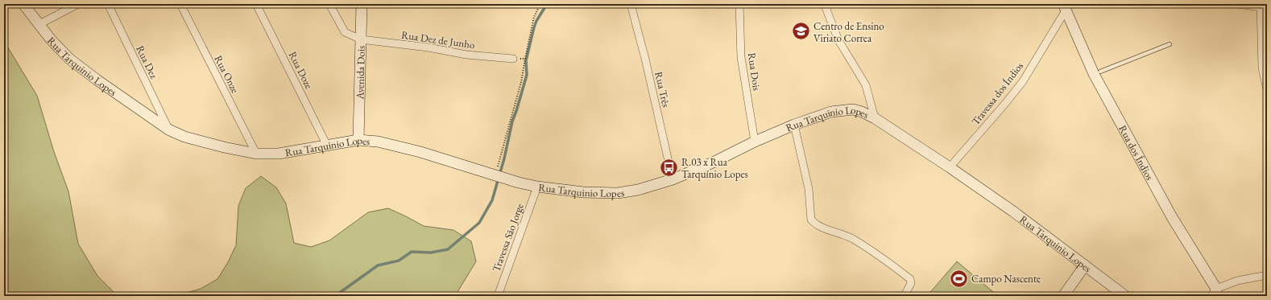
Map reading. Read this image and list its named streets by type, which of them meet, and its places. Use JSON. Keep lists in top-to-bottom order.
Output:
{
  "streets": {
    "main road": ["Rua Tarquinio Lopes", "Avenida Dois", "Rua dos Índios"],
    "street": [
      "Rua Dez de Junho",
      "Rua Dez",
      "Rua Doze",
      "Rua Dois",
      "Rua Onze",
      "Rua Três",
      "Travessa dos Índios",
      "Travessa São Jorge"
    ]
  },
  "crossings": [
    ["Rua Dez de Junho", "Avenida Dois"],
    ["Rua Dez", "Rua Tarquinio Lopes"],
    ["Rua Tarquinio Lopes", "Rua Doze"],
    ["Rua Tarquinio Lopes", "Rua Dois"],
    ["Rua Tarquinio Lopes", "Avenida Dois"],
    ["Rua Tarquinio Lopes", "Rua Onze"],
    ["Rua Tarquinio Lopes", "Rua Três"],
    ["Rua Tarquinio Lopes", "Travessa dos Índios"],
    ["Rua Tarquinio Lopes", "Travessa São Jorge"],
    ["Travessa dos Índios", "Rua dos Índios"]
  ],
  "places": {
    "school or university": ["Centro de Ensino Viriato Correa"],
    "bus stop": ["R.03 x Rua Tarquínio Lopes"],
    "sports": ["Campo Nascente"]
  }
}
